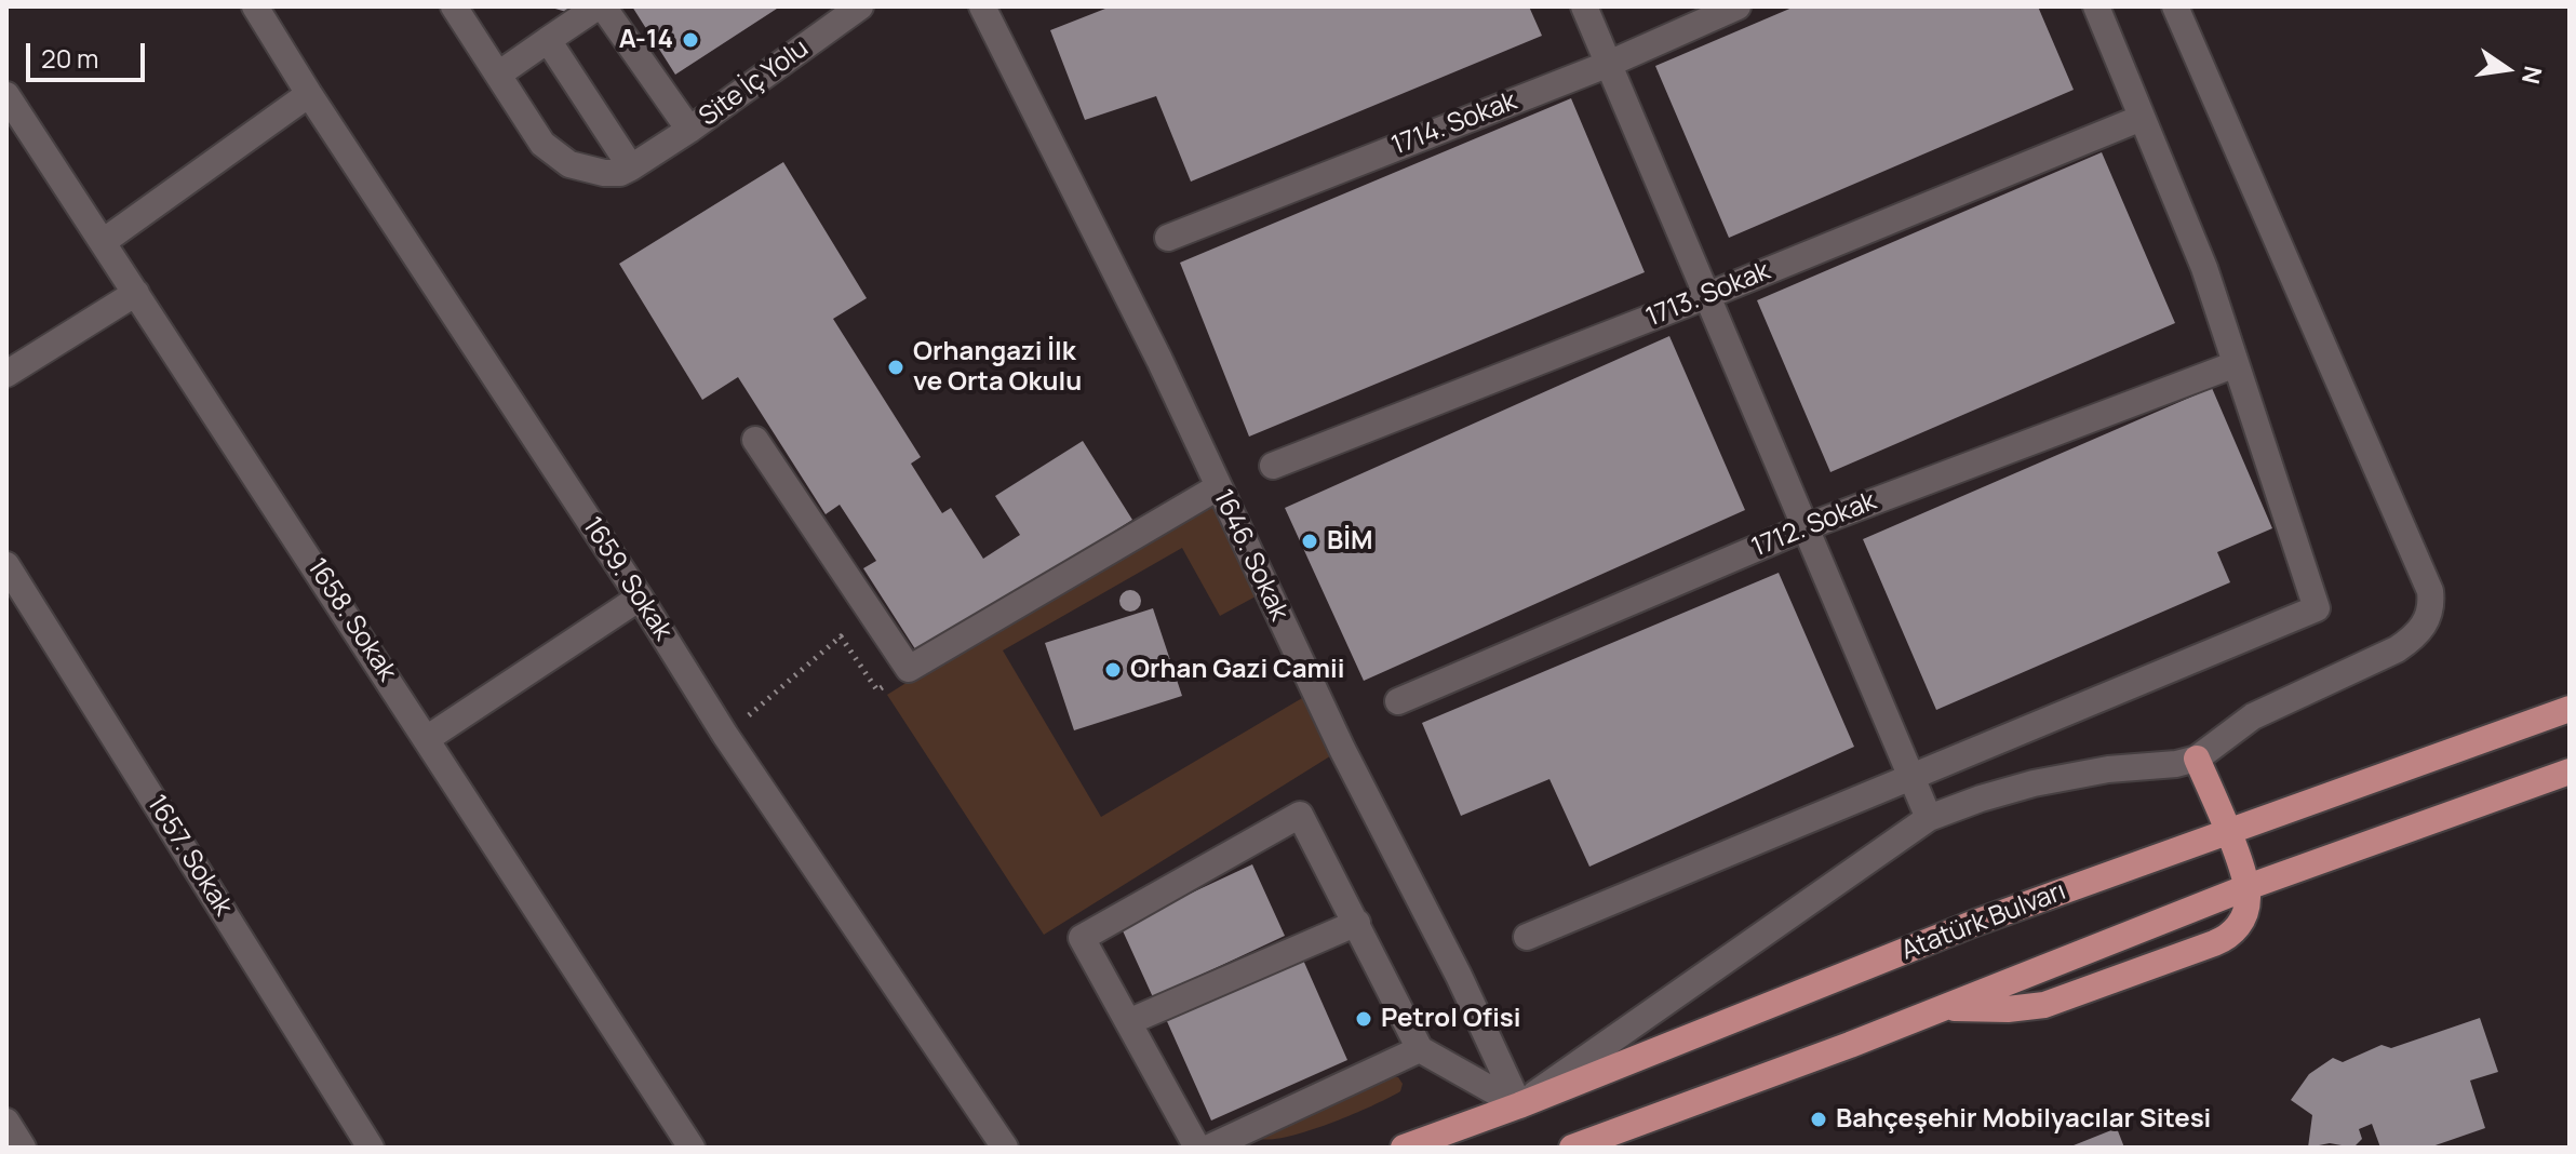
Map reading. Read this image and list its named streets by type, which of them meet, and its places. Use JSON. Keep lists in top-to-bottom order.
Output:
{
  "streets": {
    "main road": ["Atatürk Bulvarı"],
    "street": [
      "Site İç Yolu",
      "1714. Sokak",
      "1713. Sokak",
      "1712. Sokak",
      "1646. Sokak",
      "1659. Sokak",
      "1658. Sokak",
      "1657. Sokak"
    ]
  },
  "crossings": [
    ["1646. Sokak", "Atatürk Bulvarı"]
  ],
  "places": [
    "A-14",
    "Orhangazi İlk ve Orta Okulu",
    "BİM",
    "Orhan Gazi Camii",
    "Petrol Ofisi",
    "Bahçeşehir Mobilyacılar Sitesi"
  ],
  "scale_bar": "20 m",
  "north": "right"
}
